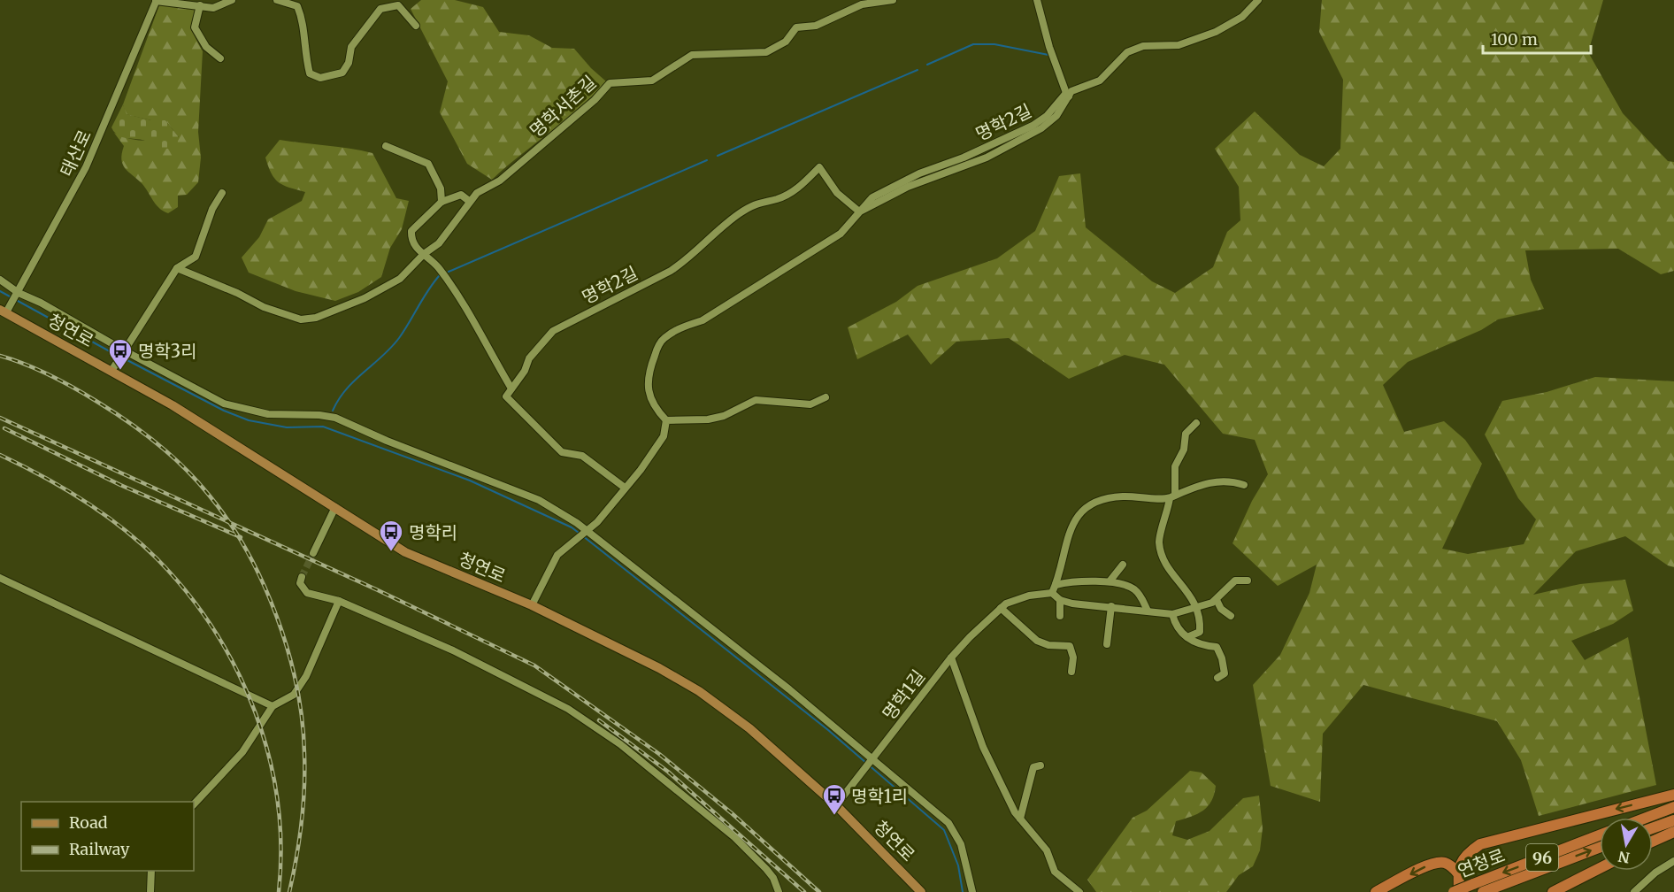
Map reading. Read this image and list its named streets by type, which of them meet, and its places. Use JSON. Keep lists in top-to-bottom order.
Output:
{
  "streets": {
    "highway": ["96", "연청로"],
    "main road": ["청연로"],
    "street": [
      "명학서촌길",
      "명학2길",
      "태산로",
      "명학1길"
    ]
  },
  "crossings": [
    ["태산로", "청연로"],
    ["청연로", "명학1길"]
  ],
  "places": {
    "bus stop": ["명학3리", "명학리", "명학1리"]
  },
  "legend": ["Road", "Railway"],
  "scale_bar": "100 m",
  "north": "bottom"
}
